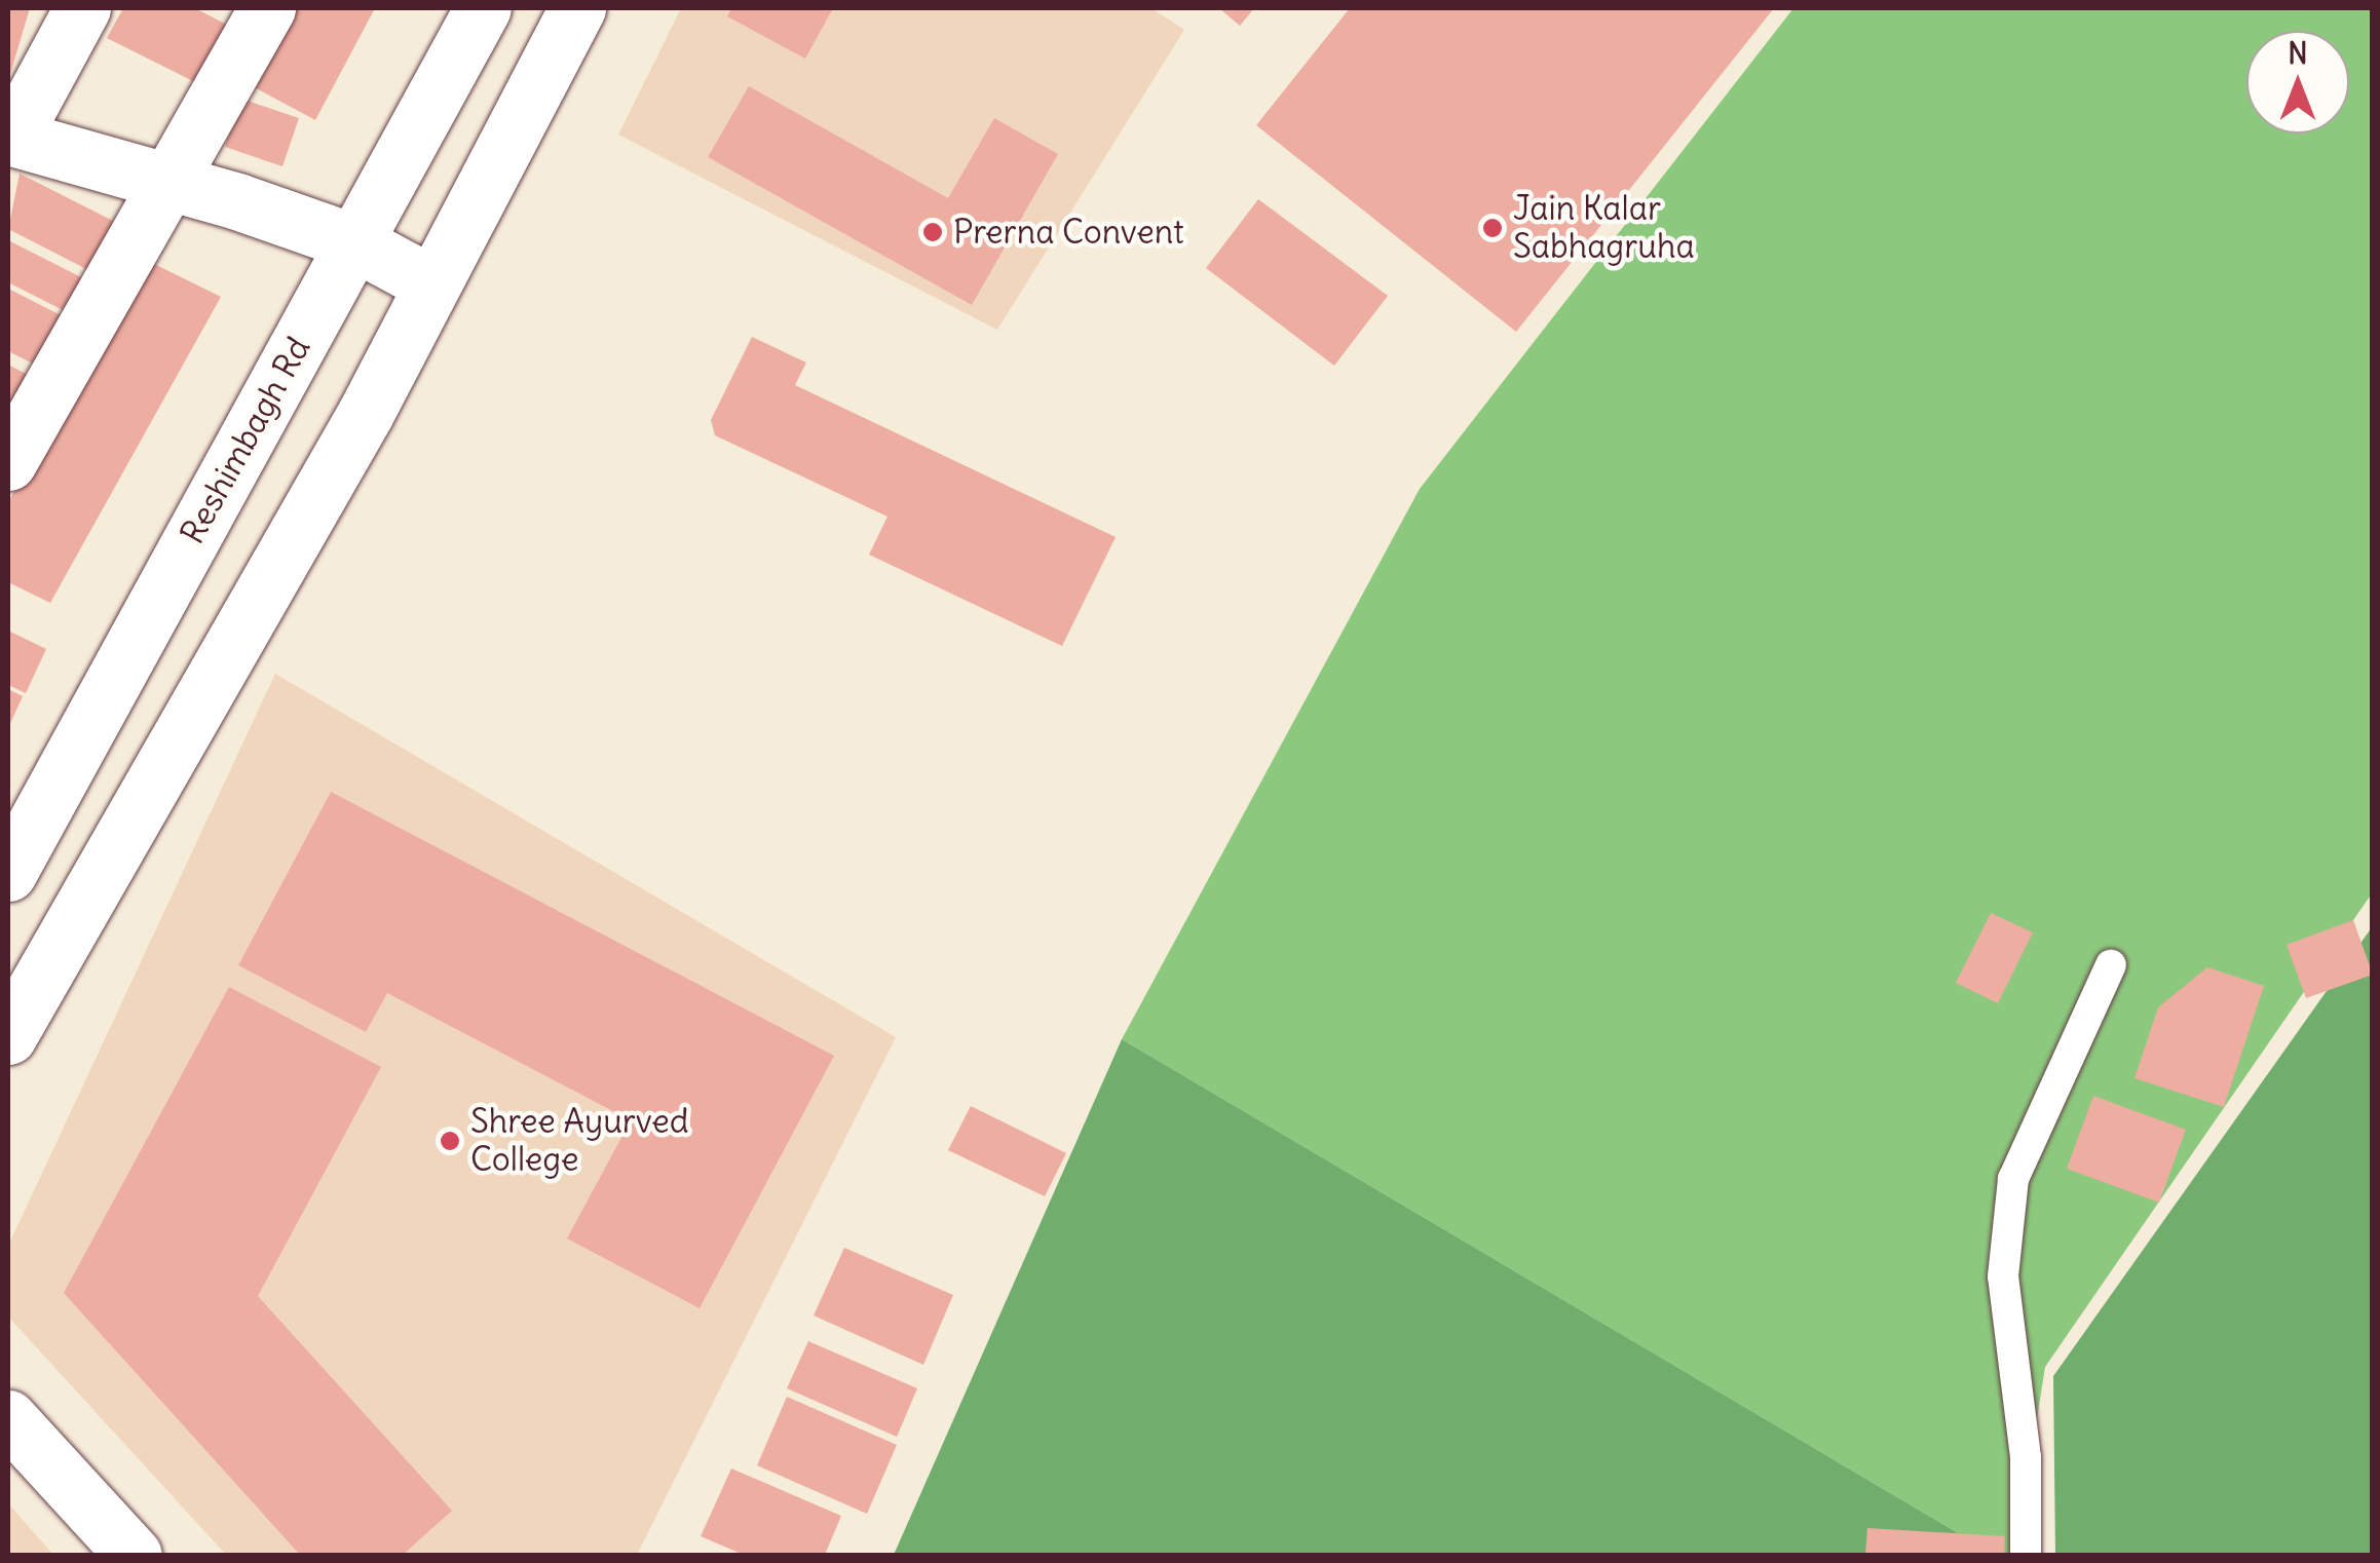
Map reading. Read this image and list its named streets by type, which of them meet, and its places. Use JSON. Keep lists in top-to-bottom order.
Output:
{
  "streets": {
    "main road": ["Reshimbagh Rd"]
  },
  "places": ["Jain Kalar Sabhagruha", "Prerna Convent", "Shree Ayurved College"],
  "north": "top"
}
